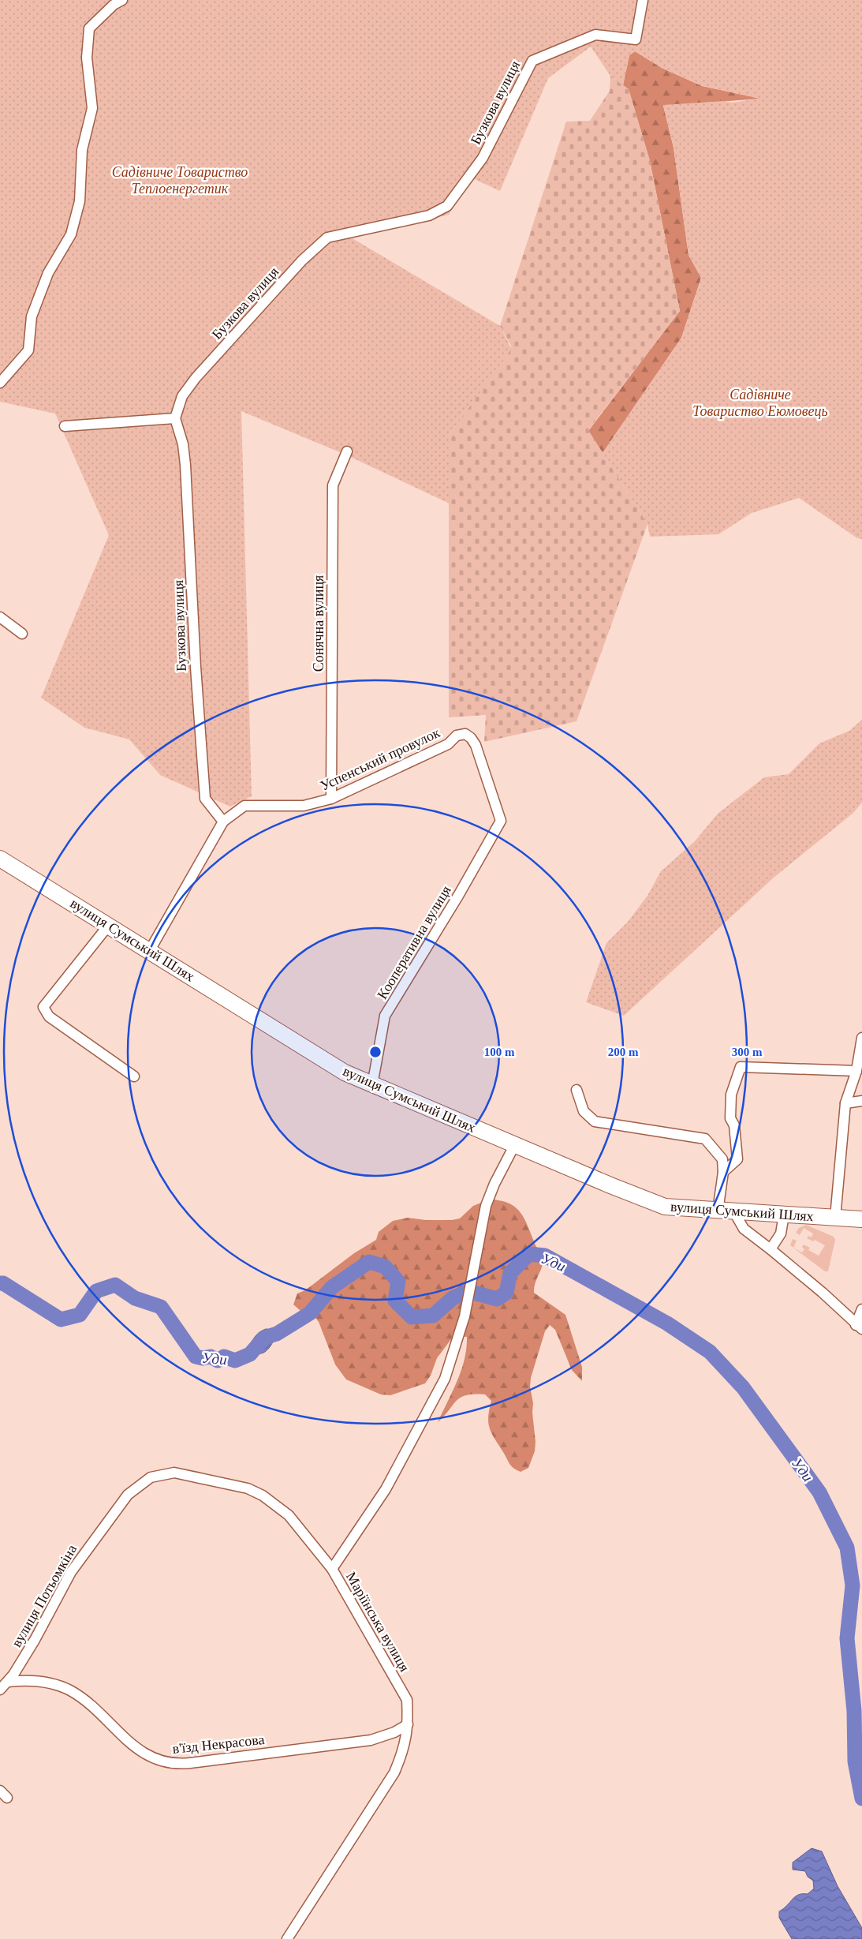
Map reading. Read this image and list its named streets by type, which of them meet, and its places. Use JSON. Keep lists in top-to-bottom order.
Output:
{
  "streets": {
    "main road": ["вулиця Сумський Шлях"],
    "street": [
      "Бузкова вулиця",
      "Сонячна вулиця",
      "Успенський провулок",
      "Кооперативна вулиця",
      "вулиця Потьомкіна",
      "Маріїнська вулиця",
      "в'їзд Некрасова"
    ]
  },
  "crossings": [
    ["Бузкова вулиця", "Успенський провулок"],
    ["Сонячна вулиця", "Успенський провулок"],
    ["Успенський провулок", "Кооперативна вулиця"],
    ["вулиця Сумський Шлях", "Кооперативна вулиця"],
    ["вулиця Сумський Шлях", "Маріїнська вулиця"],
    ["вулиця Потьомкіна", "Маріїнська вулиця"],
    ["вулиця Потьомкіна", "в'їзд Некрасова"],
    ["Маріїнська вулиця", "в'їзд Некрасова"]
  ],
  "water": ["Уди"],
  "parks": ["Садівниче Товариство Теплоенергетик", "Садівниче Товариство Еюмовець"],
  "rings": ["100 m", "200 m", "300 m"]
}
